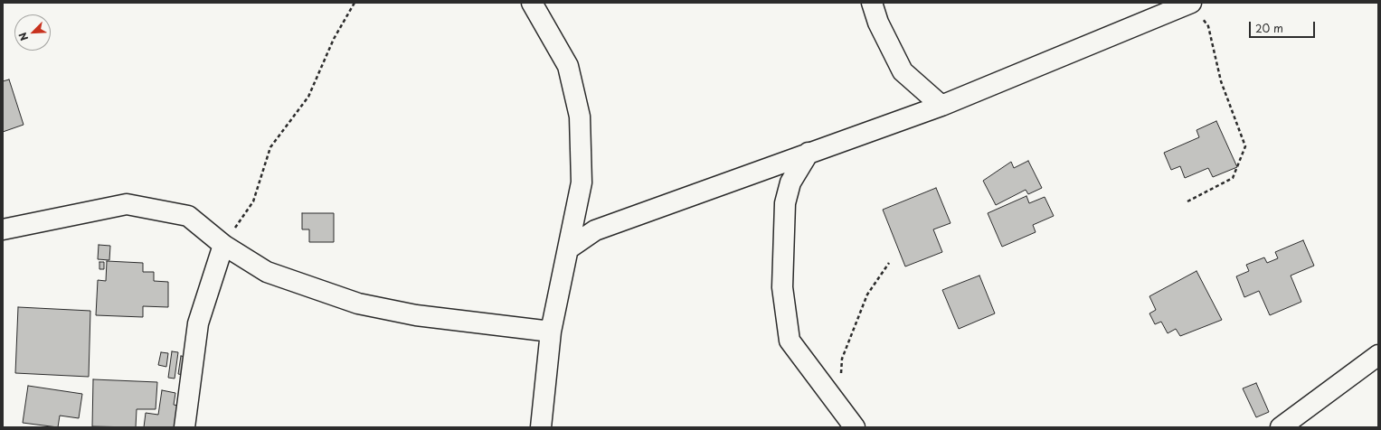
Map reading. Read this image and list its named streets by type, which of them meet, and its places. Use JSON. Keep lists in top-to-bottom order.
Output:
{
  "scale_bar": "20 m",
  "north": "bottom left"
}
